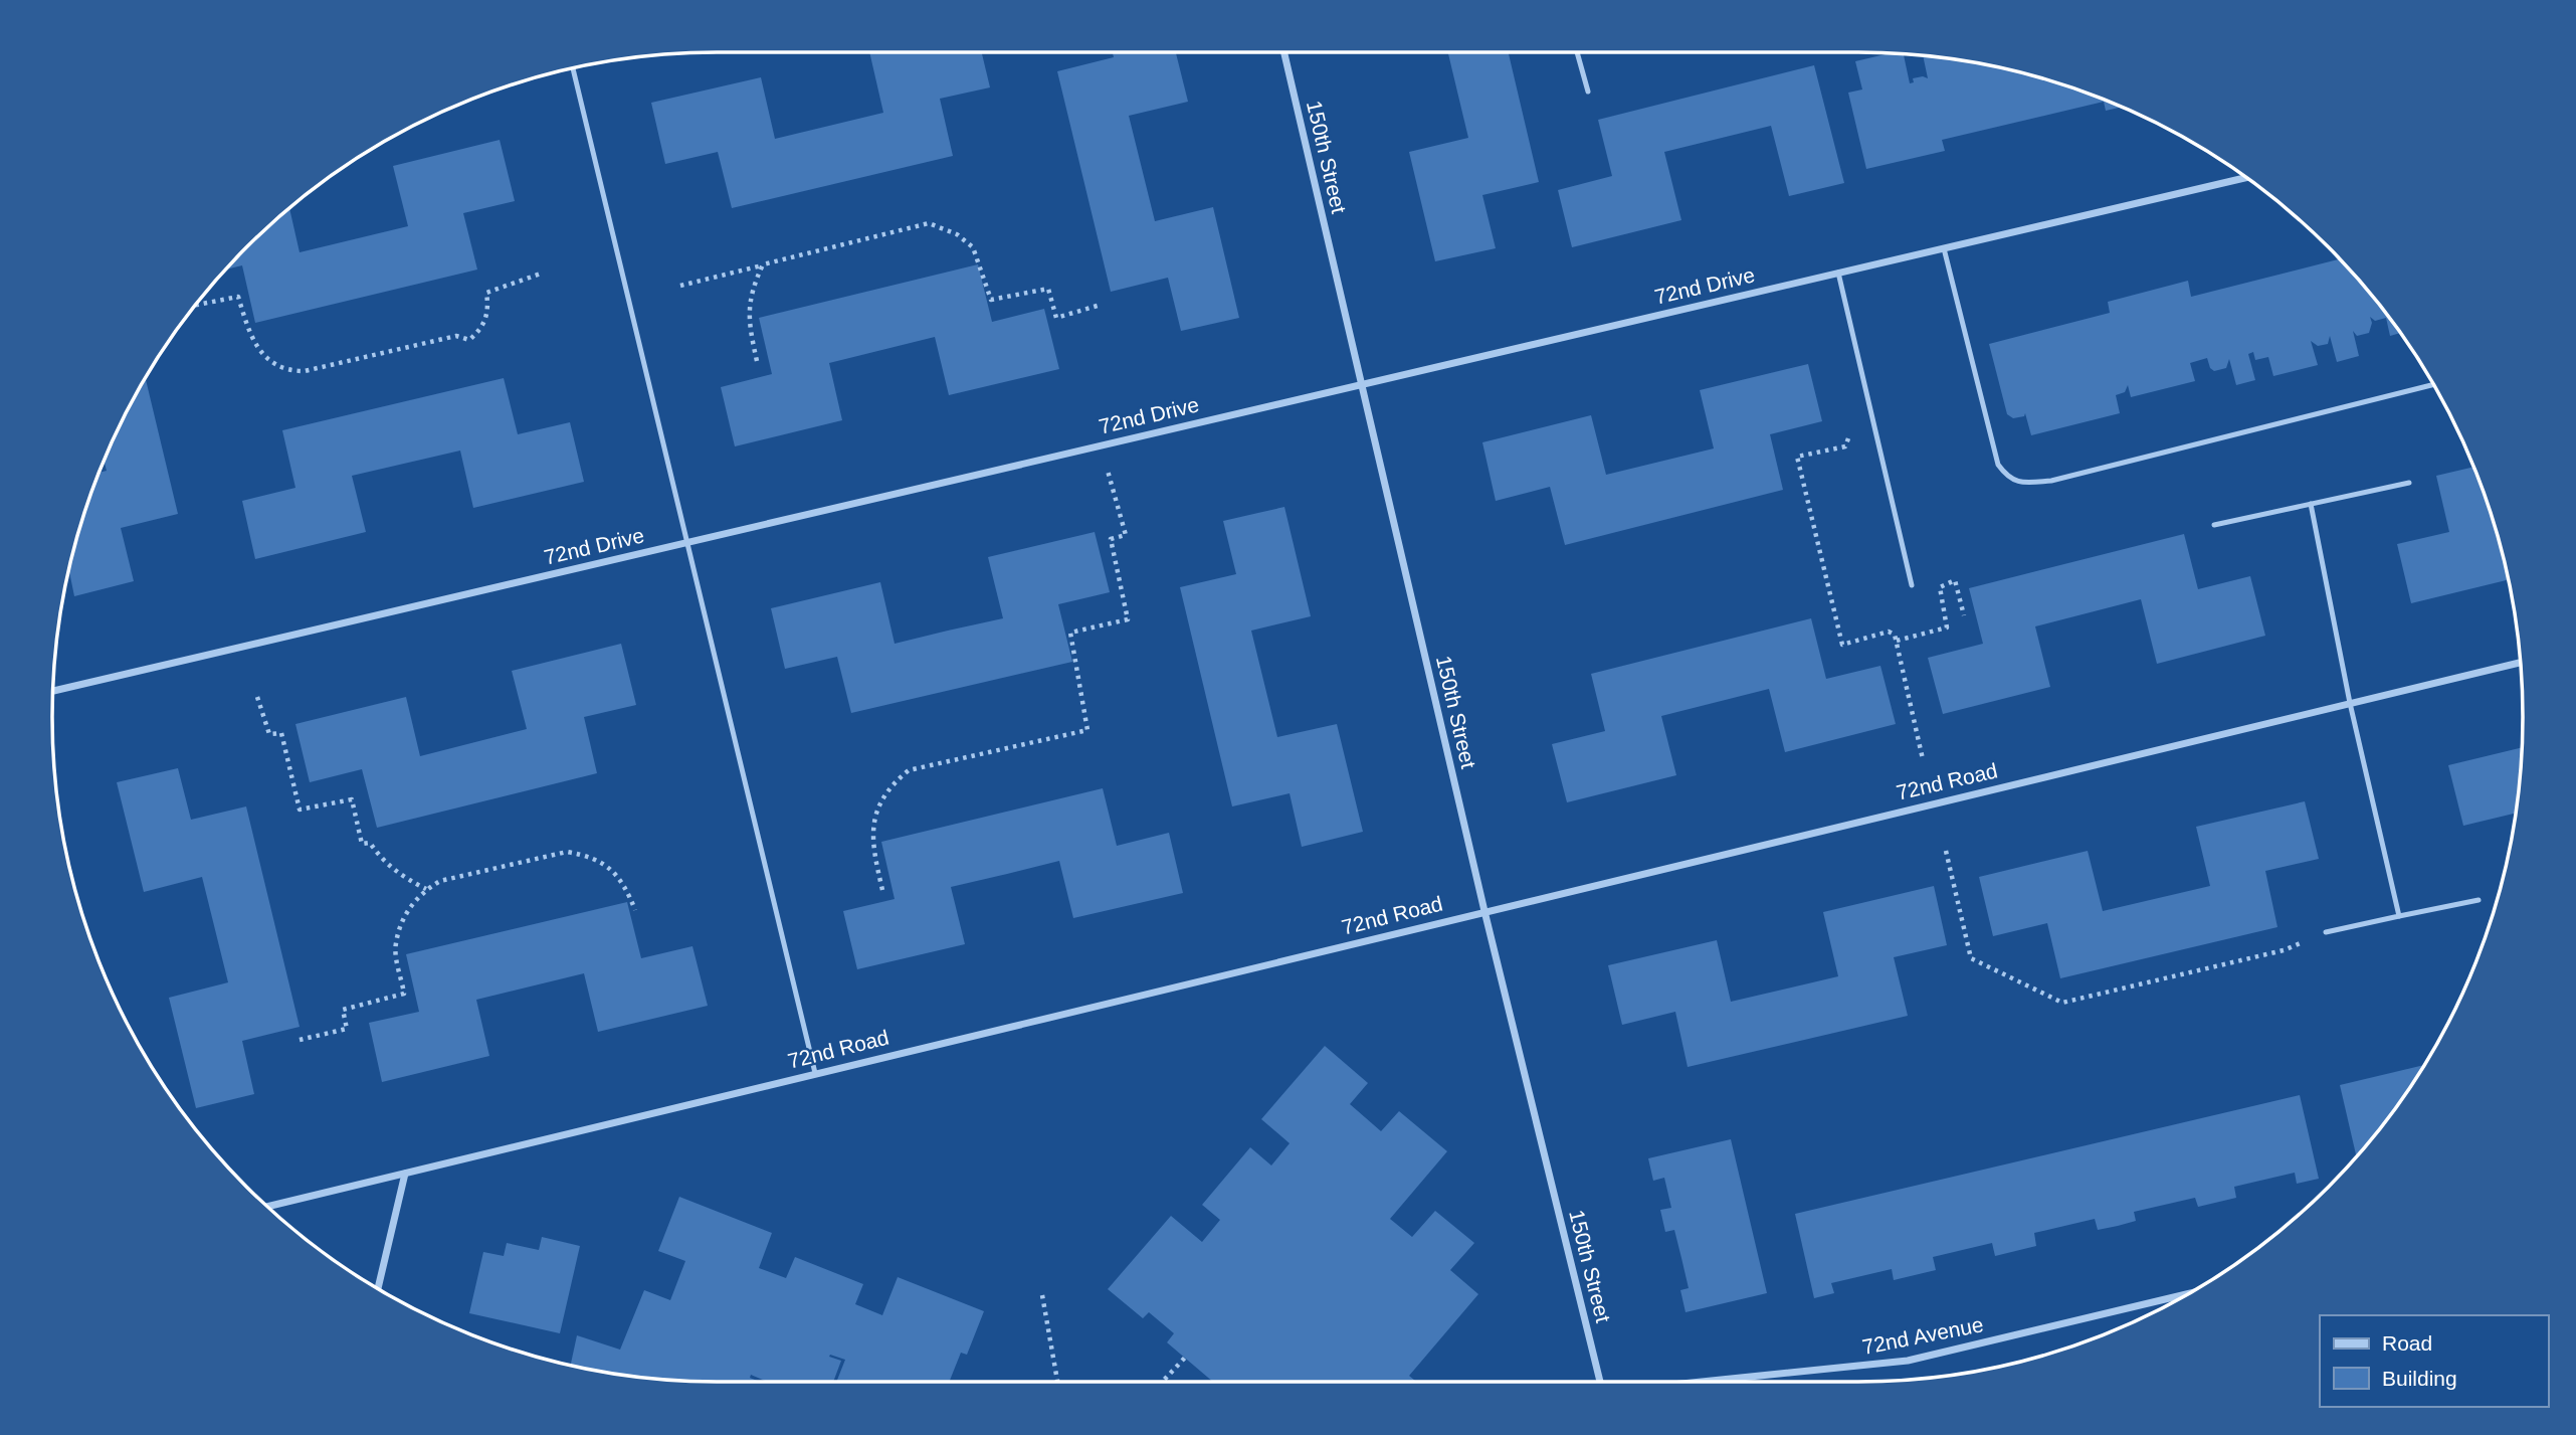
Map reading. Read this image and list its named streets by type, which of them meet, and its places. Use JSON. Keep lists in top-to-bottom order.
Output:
{
  "streets": {
    "street": [
      "150th Street",
      "72nd Drive",
      "72nd Road",
      "72nd Avenue"
    ]
  },
  "crossings": [
    ["150th Street", "72nd Drive"],
    ["150th Street", "72nd Road"]
  ],
  "legend": ["Road", "Building"]
}
